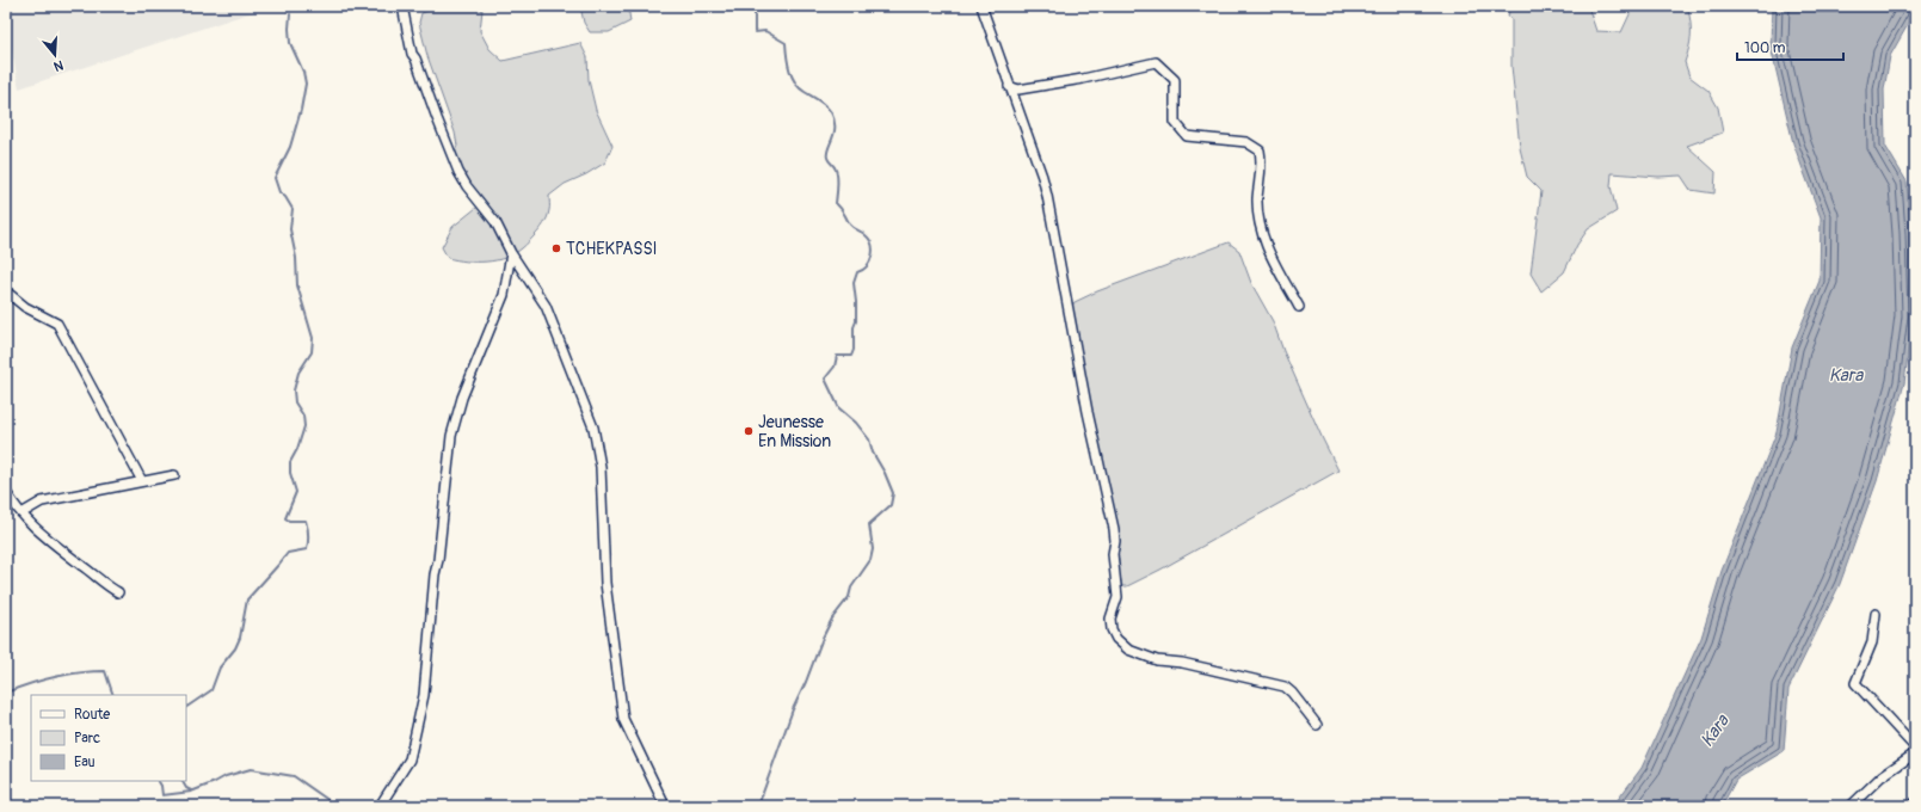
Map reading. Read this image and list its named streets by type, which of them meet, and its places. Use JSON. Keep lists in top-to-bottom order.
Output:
{
  "water": ["Kara"],
  "places": ["TCHEKPASSI", "Jeunesse En Mission"],
  "legend": ["Route", "Parc", "Eau"],
  "scale_bar": "100 m",
  "north": "bottom"
}
